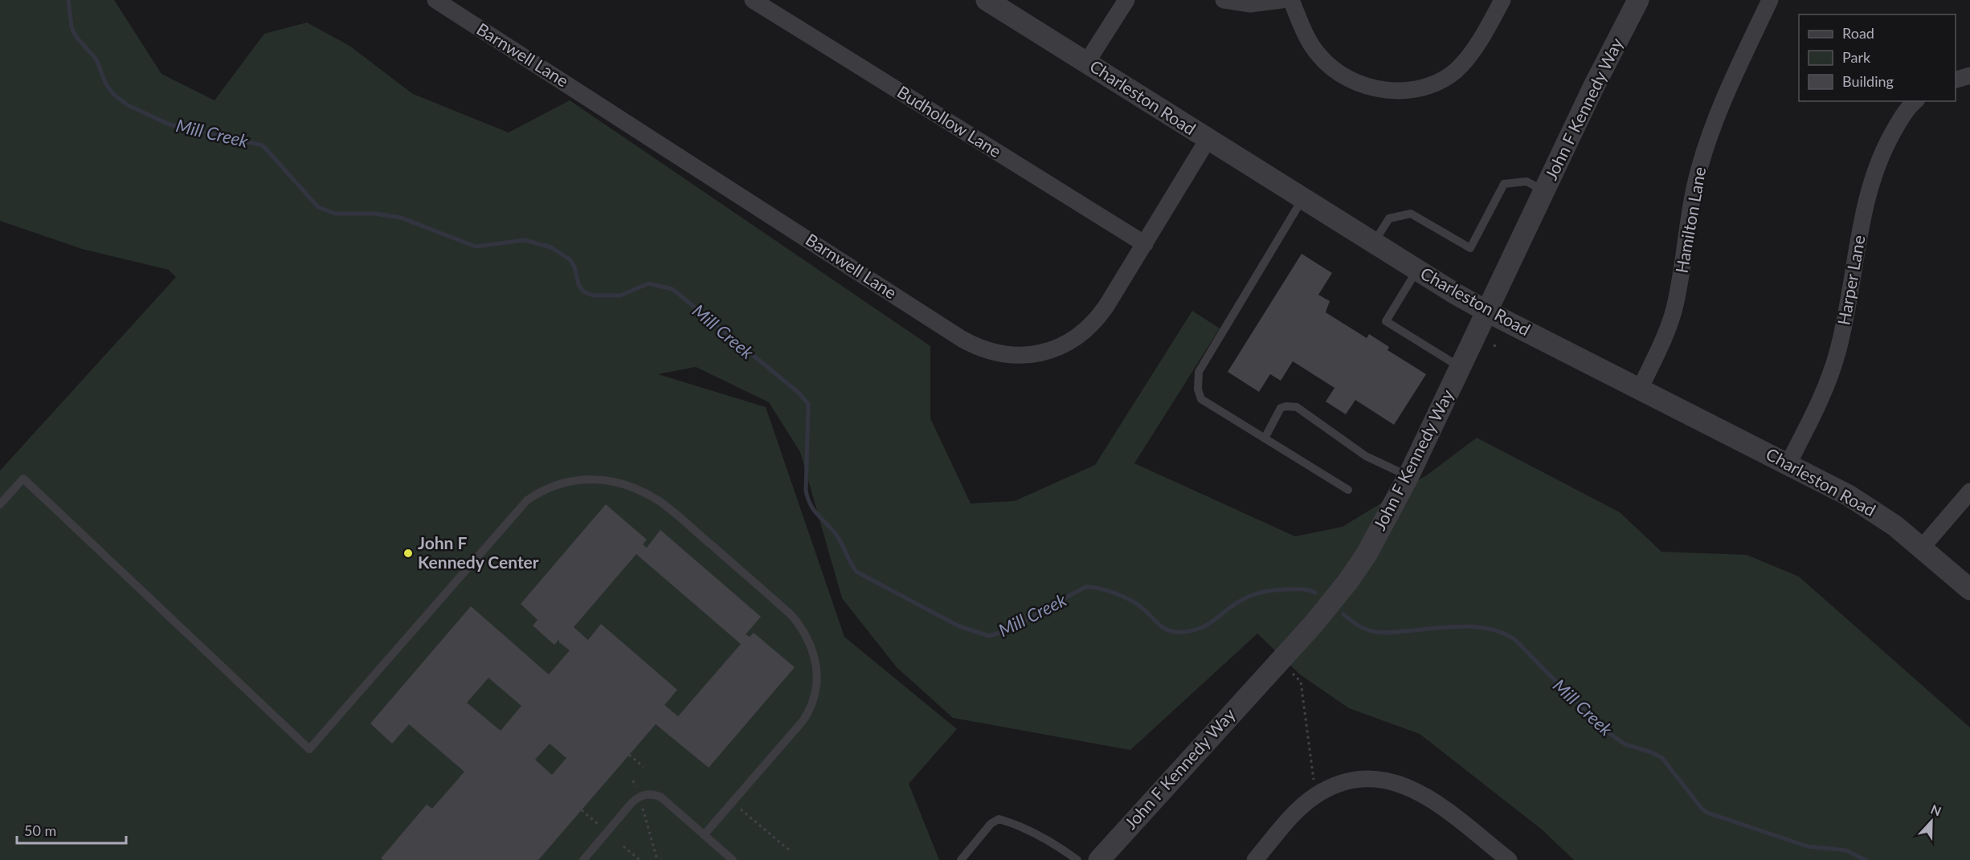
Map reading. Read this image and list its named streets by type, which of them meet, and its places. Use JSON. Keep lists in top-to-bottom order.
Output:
{
  "streets": {
    "street": [
      "Barnwell Lane",
      "Charleston Road",
      "John F Kennedy Way",
      "Budhollow Lane",
      "Hamilton Lane",
      "Harper Lane"
    ]
  },
  "crossings": [
    ["Barnwell Lane", "Charleston Road"],
    ["Barnwell Lane", "Budhollow Lane"],
    ["Charleston Road", "John F Kennedy Way"],
    ["Charleston Road", "Hamilton Lane"],
    ["Charleston Road", "Harper Lane"]
  ],
  "water": ["Mill Creek"],
  "places": ["John F Kennedy Center"],
  "legend": ["Road", "Park", "Building"],
  "scale_bar": "50 m",
  "north": "top"
}
